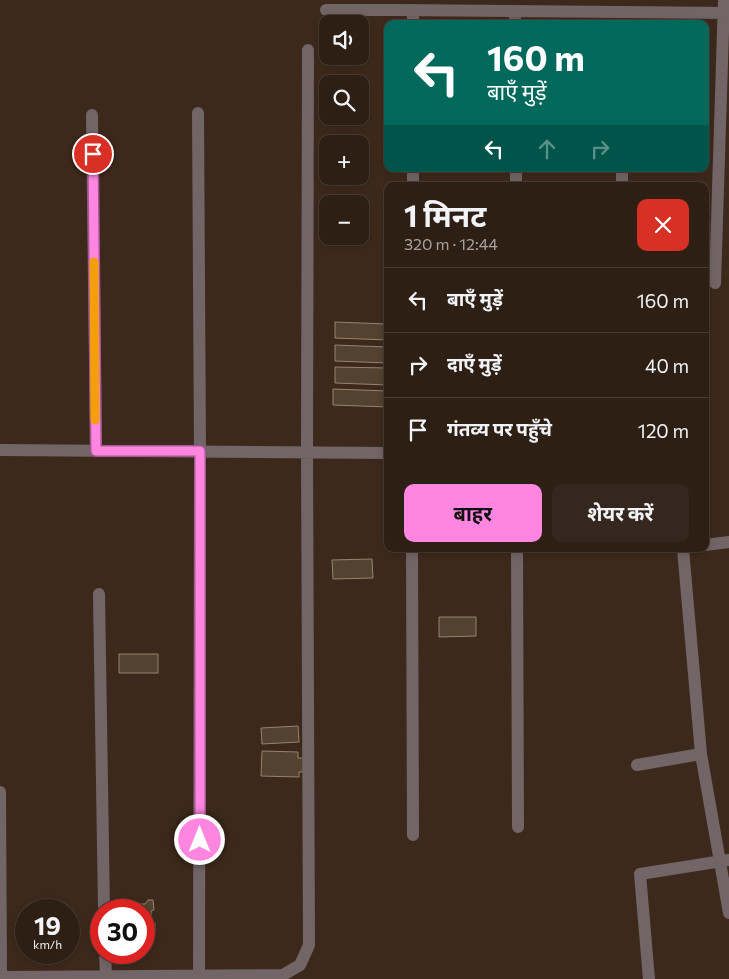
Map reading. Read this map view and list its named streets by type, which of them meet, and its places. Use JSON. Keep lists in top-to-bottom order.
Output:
{
  "page": {
    "map_buttons": ["+", "−"],
    "turn": ["160 m", "बाएँ मुड़ें"],
    "heading": ["1 मिनट", "320 m · 12:44"],
    "list": [
      {
        "name": "बाएँ मुड़ें",
        "value": "160 m"
      },
      {
        "name": "दाएँ मुड़ें",
        "value": "40 m"
      },
      {
        "name": "गंतव्य पर पहुँचे",
        "value": "120 m"
      }
    ],
    "buttons": ["बाहर", "शेयर करें"],
    "speed": "19 km/h",
    "limit": "30"
  }
}
